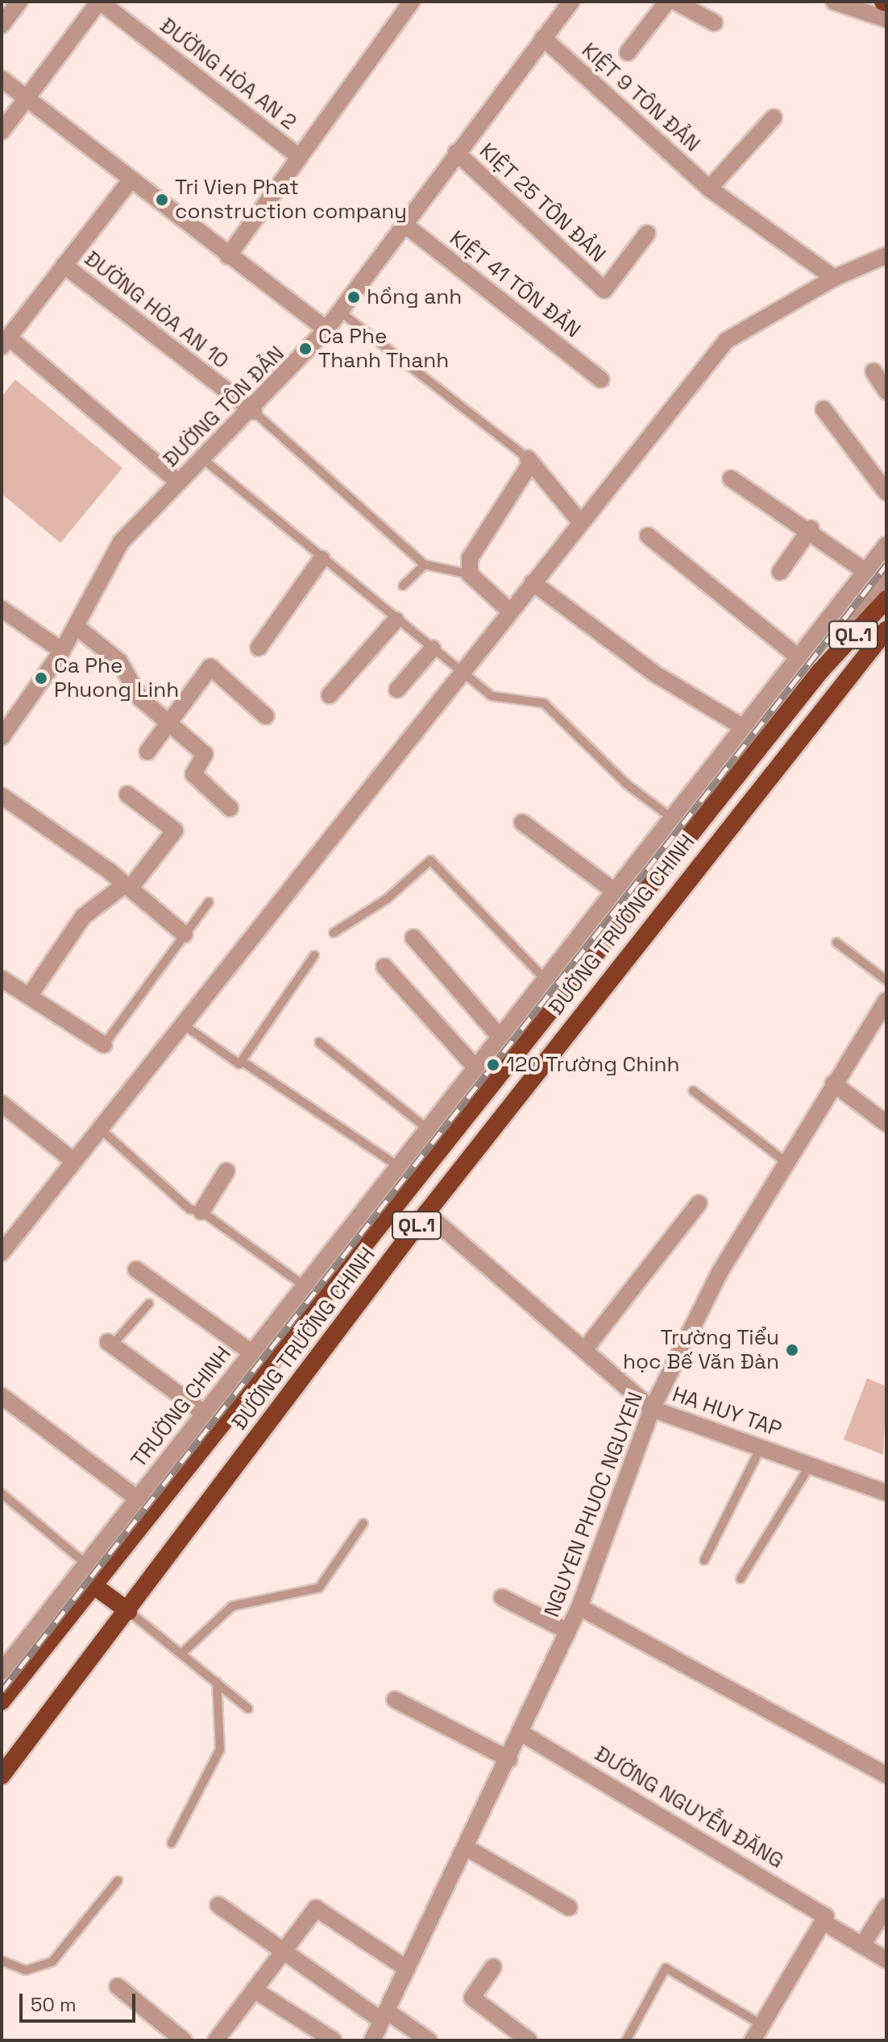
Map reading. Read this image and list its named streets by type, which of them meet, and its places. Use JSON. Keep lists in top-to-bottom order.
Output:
{
  "streets": {
    "highway": ["QL.1", "ĐƯỜNG TRƯỜNG CHINH"],
    "street": [
      "ĐƯỜNG HÒA AN 2",
      "KIỆT 9 TÔN ĐẢN",
      "KIỆT 25 TÔN ĐẢN",
      "KIỆT 41 TÔN ĐẢN",
      "ĐƯỜNG HÒA AN 10",
      "ĐƯỜNG TÔN ĐẢN",
      "TRƯỜNG CHINH",
      "HA HUY TAP",
      "NGUYEN PHUOC NGUYEN",
      "ĐƯỜNG NGUYỄN ĐĂNG"
    ]
  },
  "crossings": [
    ["KIỆT 9 TÔN ĐẢN", "ĐƯỜNG TÔN ĐẢN"],
    ["KIỆT 25 TÔN ĐẢN", "ĐƯỜNG TÔN ĐẢN"],
    ["KIỆT 41 TÔN ĐẢN", "ĐƯỜNG TÔN ĐẢN"],
    ["ĐƯỜNG HÒA AN 10", "ĐƯỜNG TÔN ĐẢN"],
    ["ĐƯỜNG TRƯỜNG CHINH", "TRƯỜNG CHINH"],
    ["ĐƯỜNG TRƯỜNG CHINH", "HA HUY TAP"],
    ["HA HUY TAP", "NGUYEN PHUOC NGUYEN"],
    ["NGUYEN PHUOC NGUYEN", "ĐƯỜNG NGUYỄN ĐĂNG"]
  ],
  "places": [
    "Tri Vien Phat construction company",
    "hồng anh",
    "Ca Phe Thanh Thanh",
    "Ca Phe Phuong Linh",
    "120 Trường Chinh",
    "Trường Tiểu học Bế Văn Đàn"
  ],
  "scale_bar": "50 m"
}
